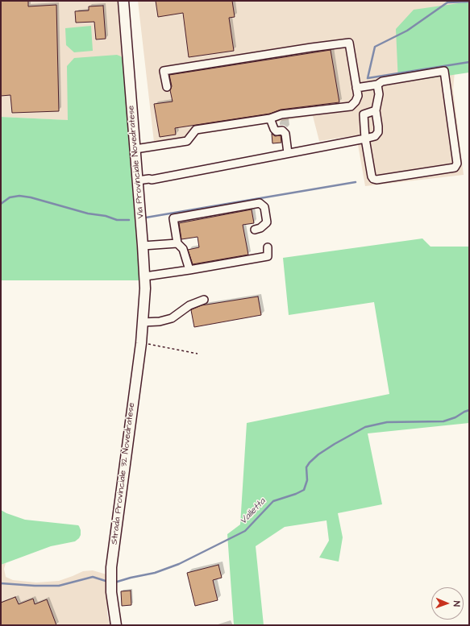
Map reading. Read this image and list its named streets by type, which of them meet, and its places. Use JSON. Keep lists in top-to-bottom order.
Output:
{
  "streets": {
    "main road": ["Via Provinciale Novedratese", "Strada Provinciale 32 Novedratese"]
  },
  "crossings": [
    ["Via Provinciale Novedratese", "Strada Provinciale 32 Novedratese"]
  ],
  "water": ["Valletta"],
  "north": "right"
}
